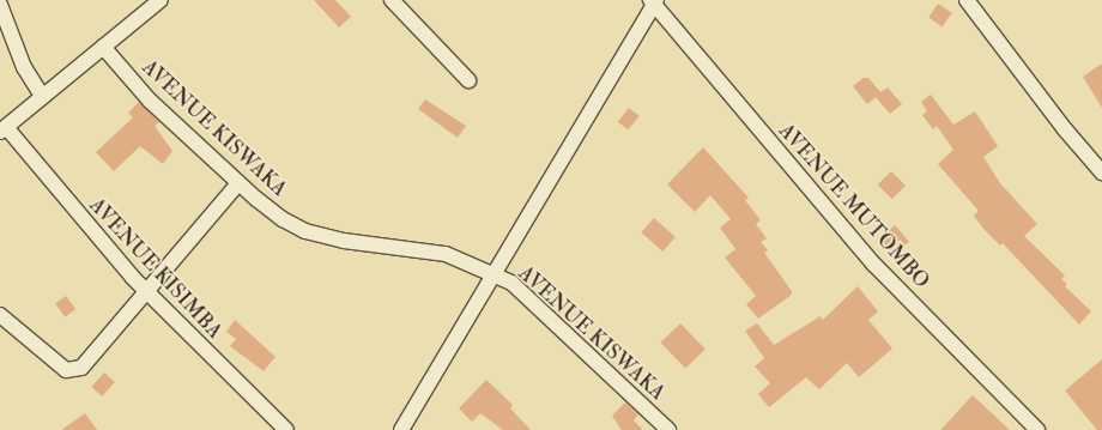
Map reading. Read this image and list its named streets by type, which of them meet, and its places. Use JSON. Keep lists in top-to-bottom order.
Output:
{
  "streets": {
    "street": ["AVENUE KISWAKA", "AVENUE MUTOMBO", "AVENUE KISIMBA"]
  }
}
